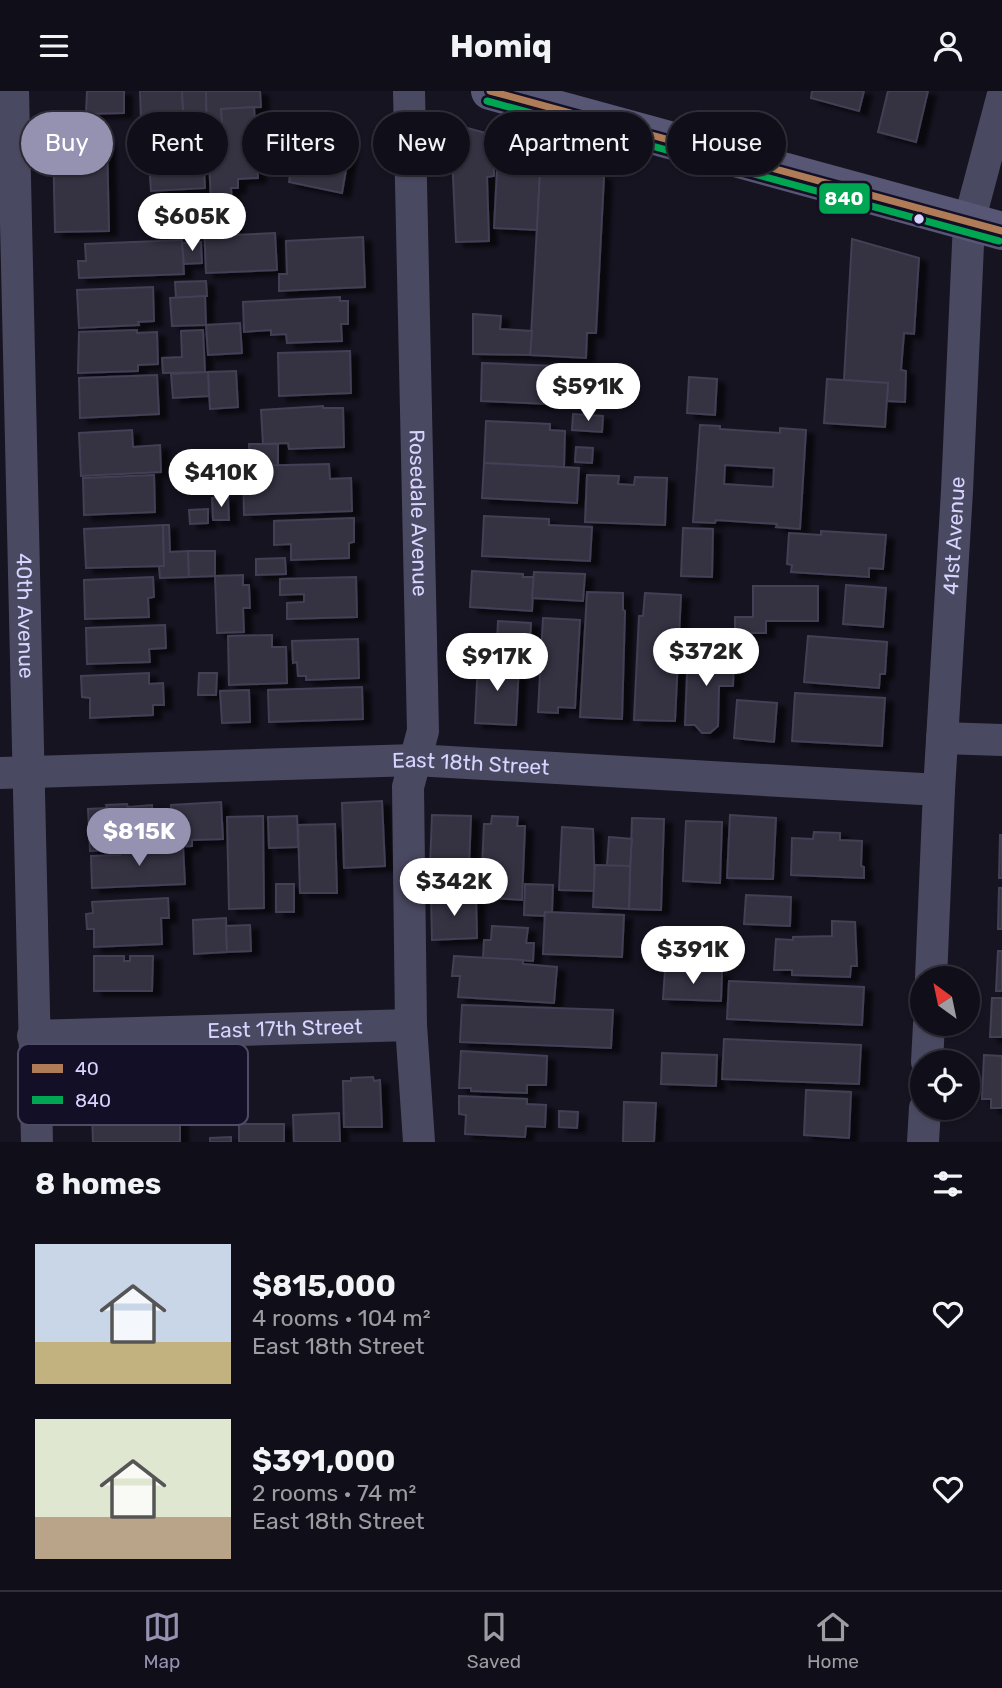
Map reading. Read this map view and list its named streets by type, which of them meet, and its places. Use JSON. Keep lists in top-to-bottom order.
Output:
{
  "streets": {
    "street": [
      "Rosedale Avenue",
      "41st Avenue",
      "40th Avenue",
      "East 18th Street",
      "East 17th Street"
    ]
  },
  "crossings": [
    ["Rosedale Avenue", "East 18th Street"],
    ["Rosedale Avenue", "East 17th Street"],
    ["41st Avenue", "East 18th Street"],
    ["40th Avenue", "East 18th Street"],
    ["40th Avenue", "East 17th Street"]
  ],
  "lines": ["transit line 40", "transit line 840"],
  "legend": ["40", "840"],
  "north": "top left",
  "page": {
    "header": "Homiq",
    "chip": [
      "Buy",
      "Rent",
      "Filters",
      "New",
      "Apartment",
      "House"
    ],
    "price": [
      "$605K",
      "$591K",
      "$410K",
      "$372K",
      "$917K",
      "$815K",
      "$342K",
      "$391K"
    ],
    "heading": "8 homes",
    "list": [
      {
        "name": "$815,000",
        "note": "4 rooms · 104 m² · East 18th Street"
      },
      {
        "name": "$391,000",
        "note": "2 rooms · 74 m² · East 18th Street"
      }
    ],
    "tabs": ["Map", "Saved", "Home"]
  }
}
